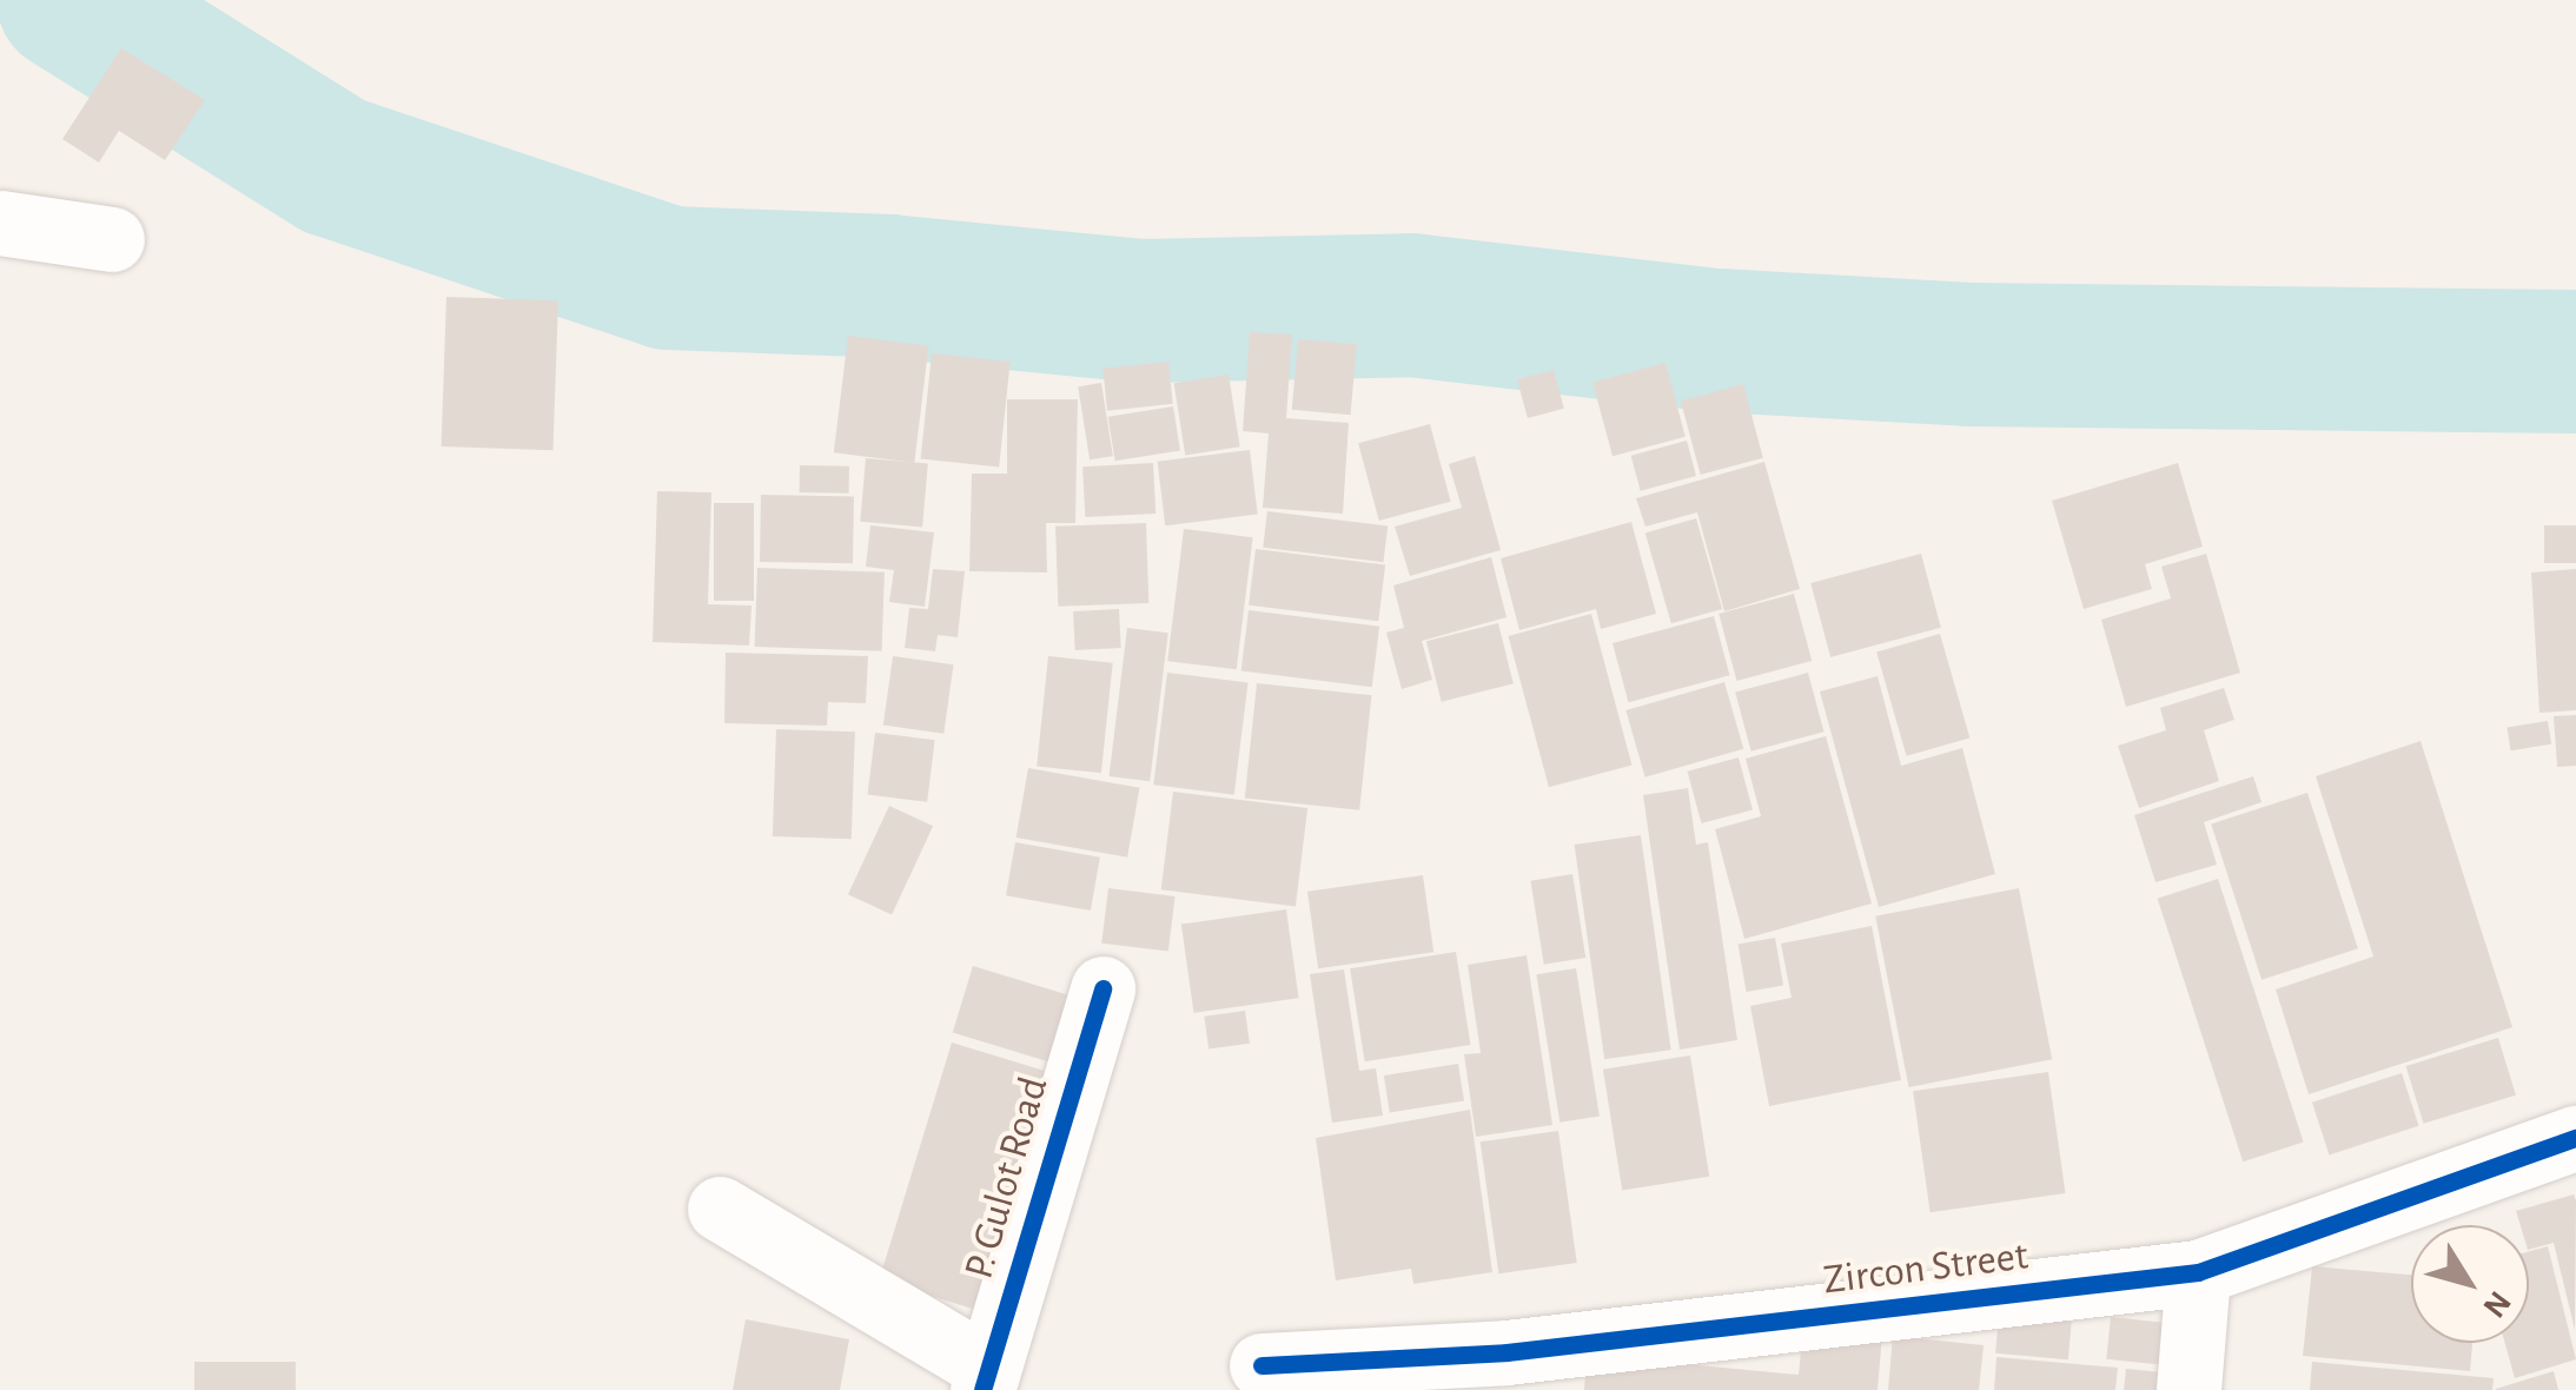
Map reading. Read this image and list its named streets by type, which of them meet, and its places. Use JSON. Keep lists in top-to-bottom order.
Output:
{
  "streets": {
    "street": ["P. Gulot Road", "Zircon Street"]
  },
  "north": "bottom right"
}
